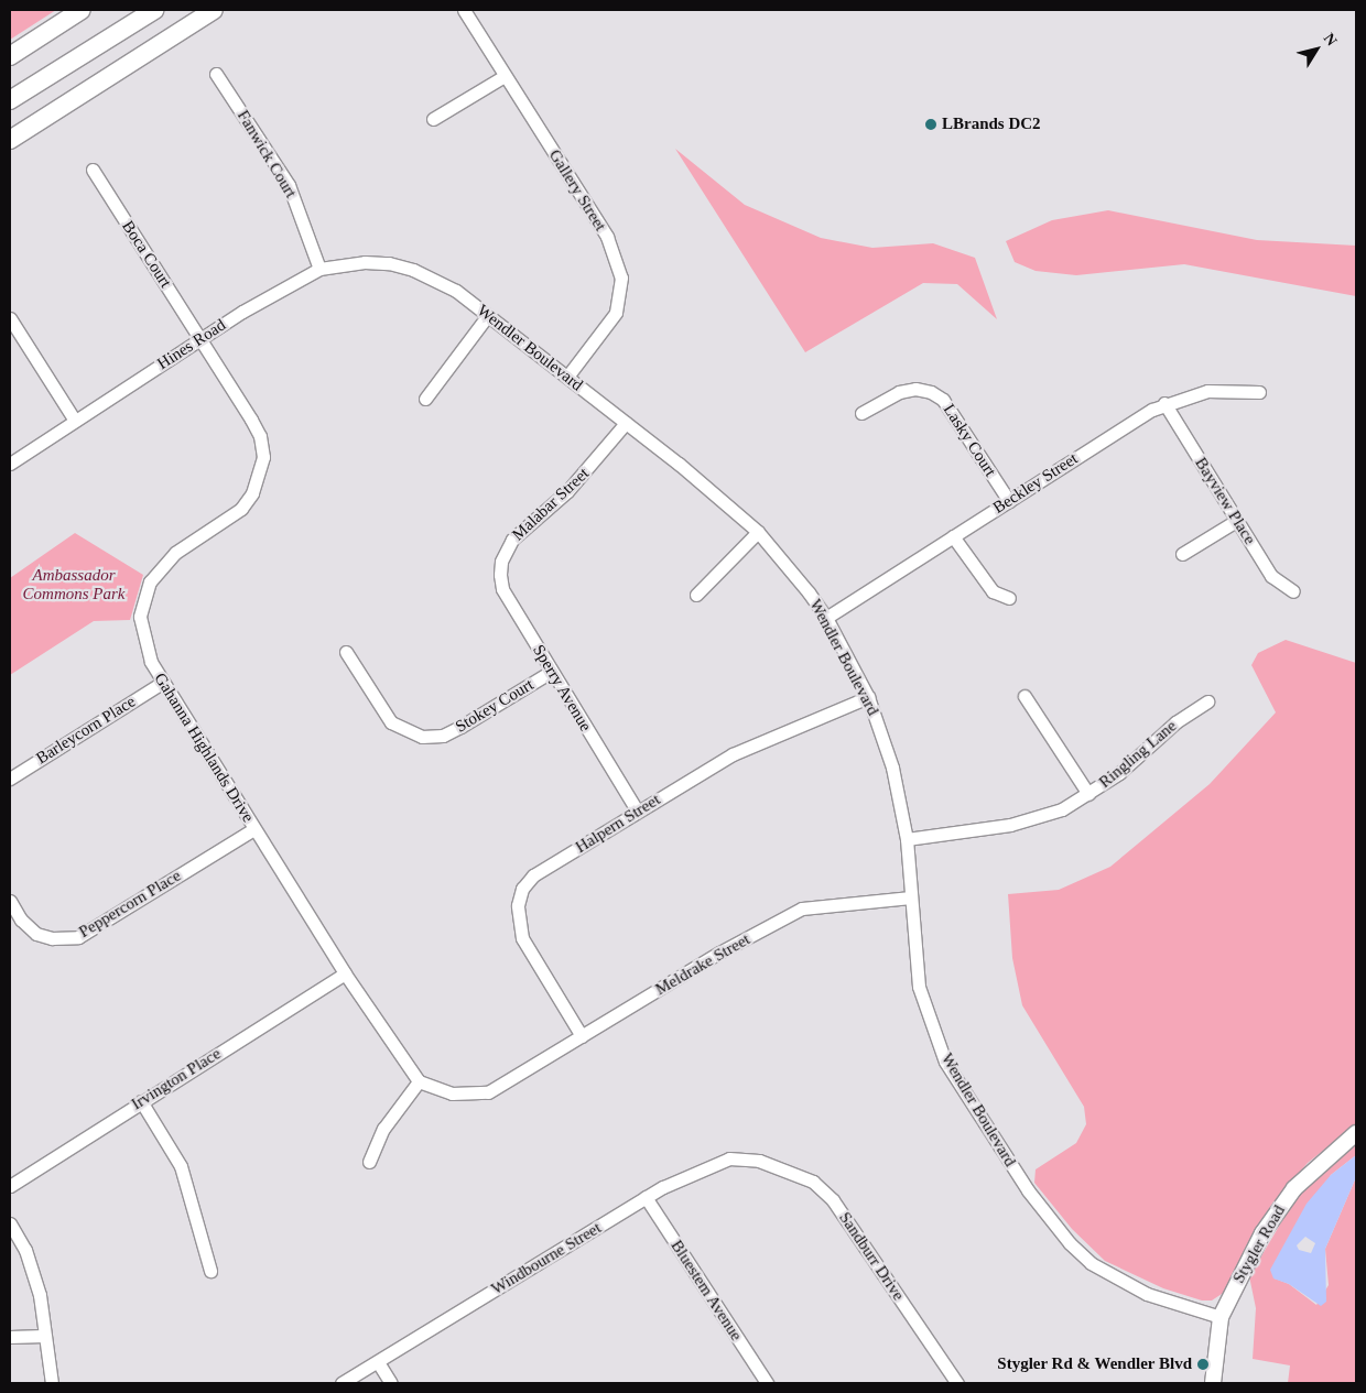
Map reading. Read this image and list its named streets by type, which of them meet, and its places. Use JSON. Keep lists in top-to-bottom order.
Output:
{
  "streets": {
    "main road": ["Stygler Road"],
    "street": [
      "Fanwick Court",
      "Gallery Street",
      "Boca Court",
      "Hines Road",
      "Wendler Boulevard",
      "Lasky Court",
      "Beckley Street",
      "Bayview Place",
      "Malabar Street",
      "Sperry Avenue",
      "Stokey Court",
      "Barleycorn Place",
      "Gahanna Highlands Drive",
      "Ringling Lane",
      "Halpern Street",
      "Peppercorn Place",
      "Meldrake Street",
      "Irvington Place",
      "Sandburr Drive",
      "Windbourne Street",
      "Bluestem Avenue"
    ]
  },
  "crossings": [
    ["Fanwick Court", "Hines Road"],
    ["Gallery Street", "Wendler Boulevard"],
    ["Boca Court", "Hines Road"],
    ["Boca Court", "Gahanna Highlands Drive"],
    ["Hines Road", "Wendler Boulevard"],
    ["Hines Road", "Gahanna Highlands Drive"],
    ["Wendler Boulevard", "Beckley Street"],
    ["Wendler Boulevard", "Malabar Street"],
    ["Wendler Boulevard", "Ringling Lane"],
    ["Wendler Boulevard", "Halpern Street"],
    ["Wendler Boulevard", "Meldrake Street"],
    ["Wendler Boulevard", "Stygler Road"],
    ["Lasky Court", "Beckley Street"],
    ["Beckley Street", "Bayview Place"],
    ["Malabar Street", "Sperry Avenue"],
    ["Sperry Avenue", "Stokey Court"],
    ["Sperry Avenue", "Halpern Street"],
    ["Barleycorn Place", "Gahanna Highlands Drive"],
    ["Gahanna Highlands Drive", "Peppercorn Place"],
    ["Gahanna Highlands Drive", "Meldrake Street"],
    ["Gahanna Highlands Drive", "Irvington Place"],
    ["Halpern Street", "Meldrake Street"],
    ["Sandburr Drive", "Windbourne Street"],
    ["Windbourne Street", "Bluestem Avenue"]
  ],
  "parks": ["Ambassador Commons Park"],
  "places": ["LBrands DC2", "Stygler Rd & Wendler Blvd"],
  "north": "top right"
}
